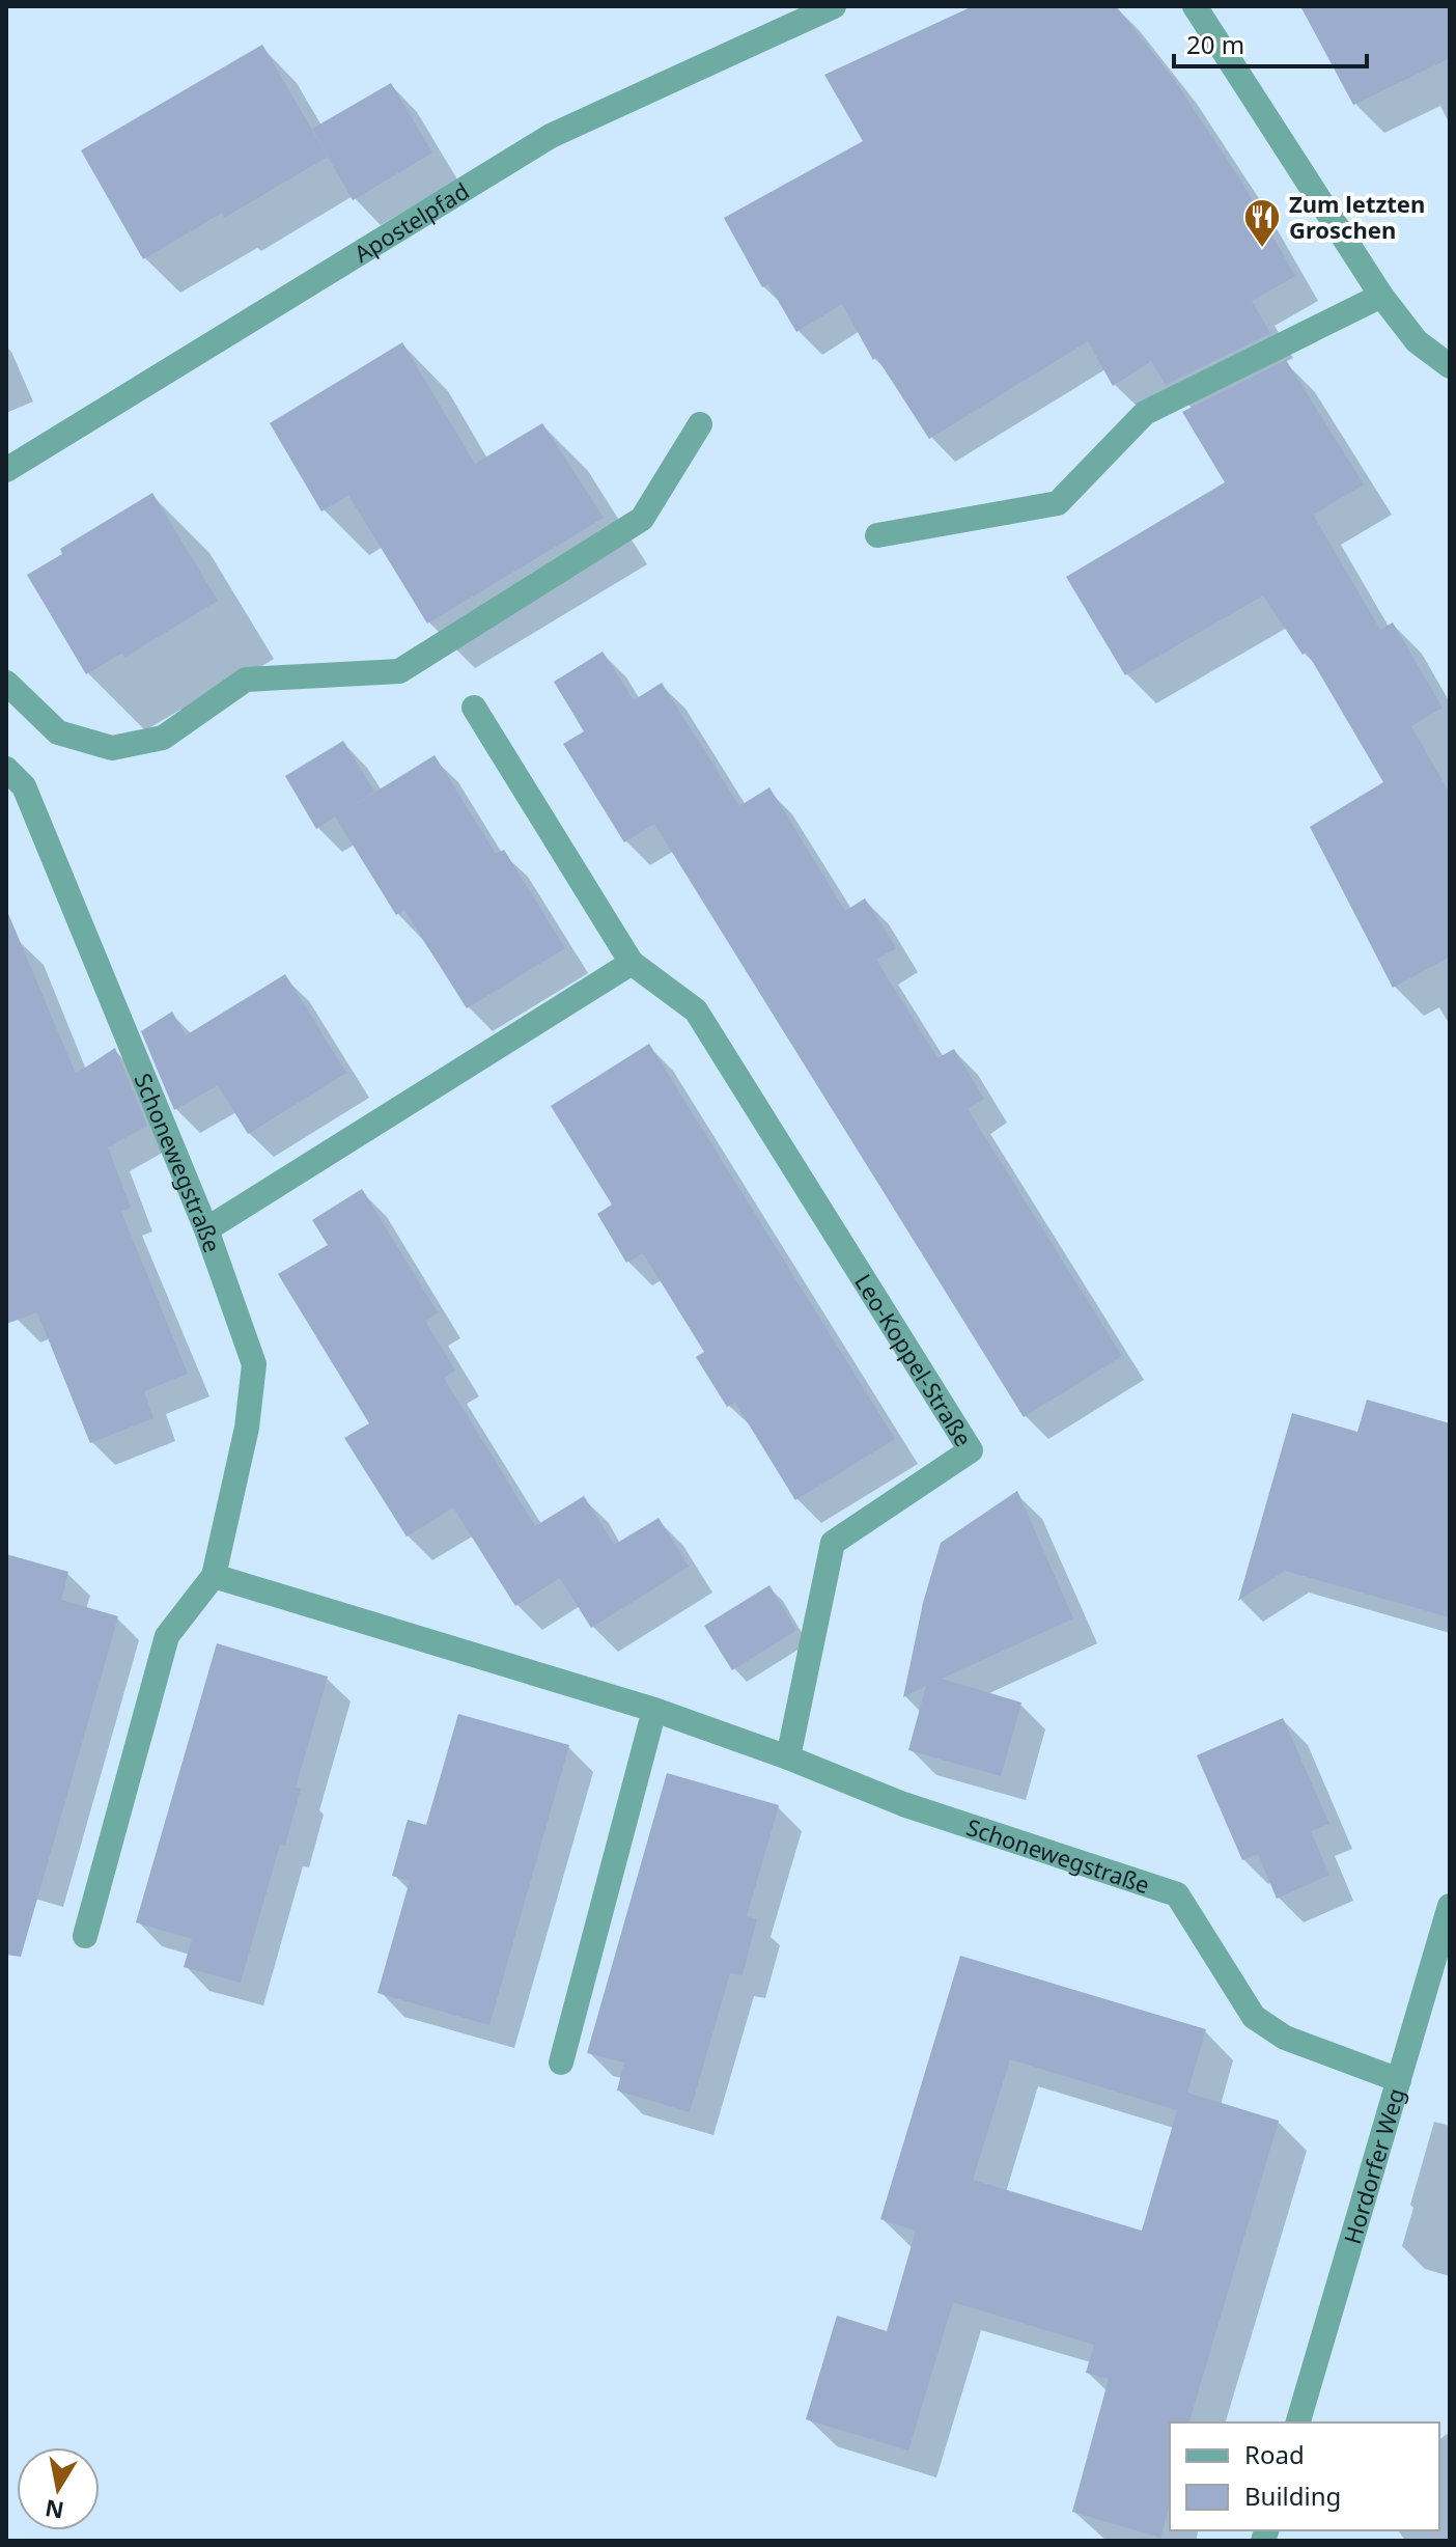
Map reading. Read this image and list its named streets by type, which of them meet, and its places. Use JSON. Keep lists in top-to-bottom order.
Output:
{
  "streets": {
    "street": [
      "Apostelpfad",
      "Schonewegstraße",
      "Leo-Koppel-Straße",
      "Hordorfer Weg"
    ]
  },
  "crossings": [
    ["Schonewegstraße", "Leo-Koppel-Straße"],
    ["Schonewegstraße", "Hordorfer Weg"]
  ],
  "places": {
    "restaurant": ["Zum letzten Groschen"]
  },
  "legend": ["Road", "Building"],
  "scale_bar": "20 m",
  "north": "bottom"
}
